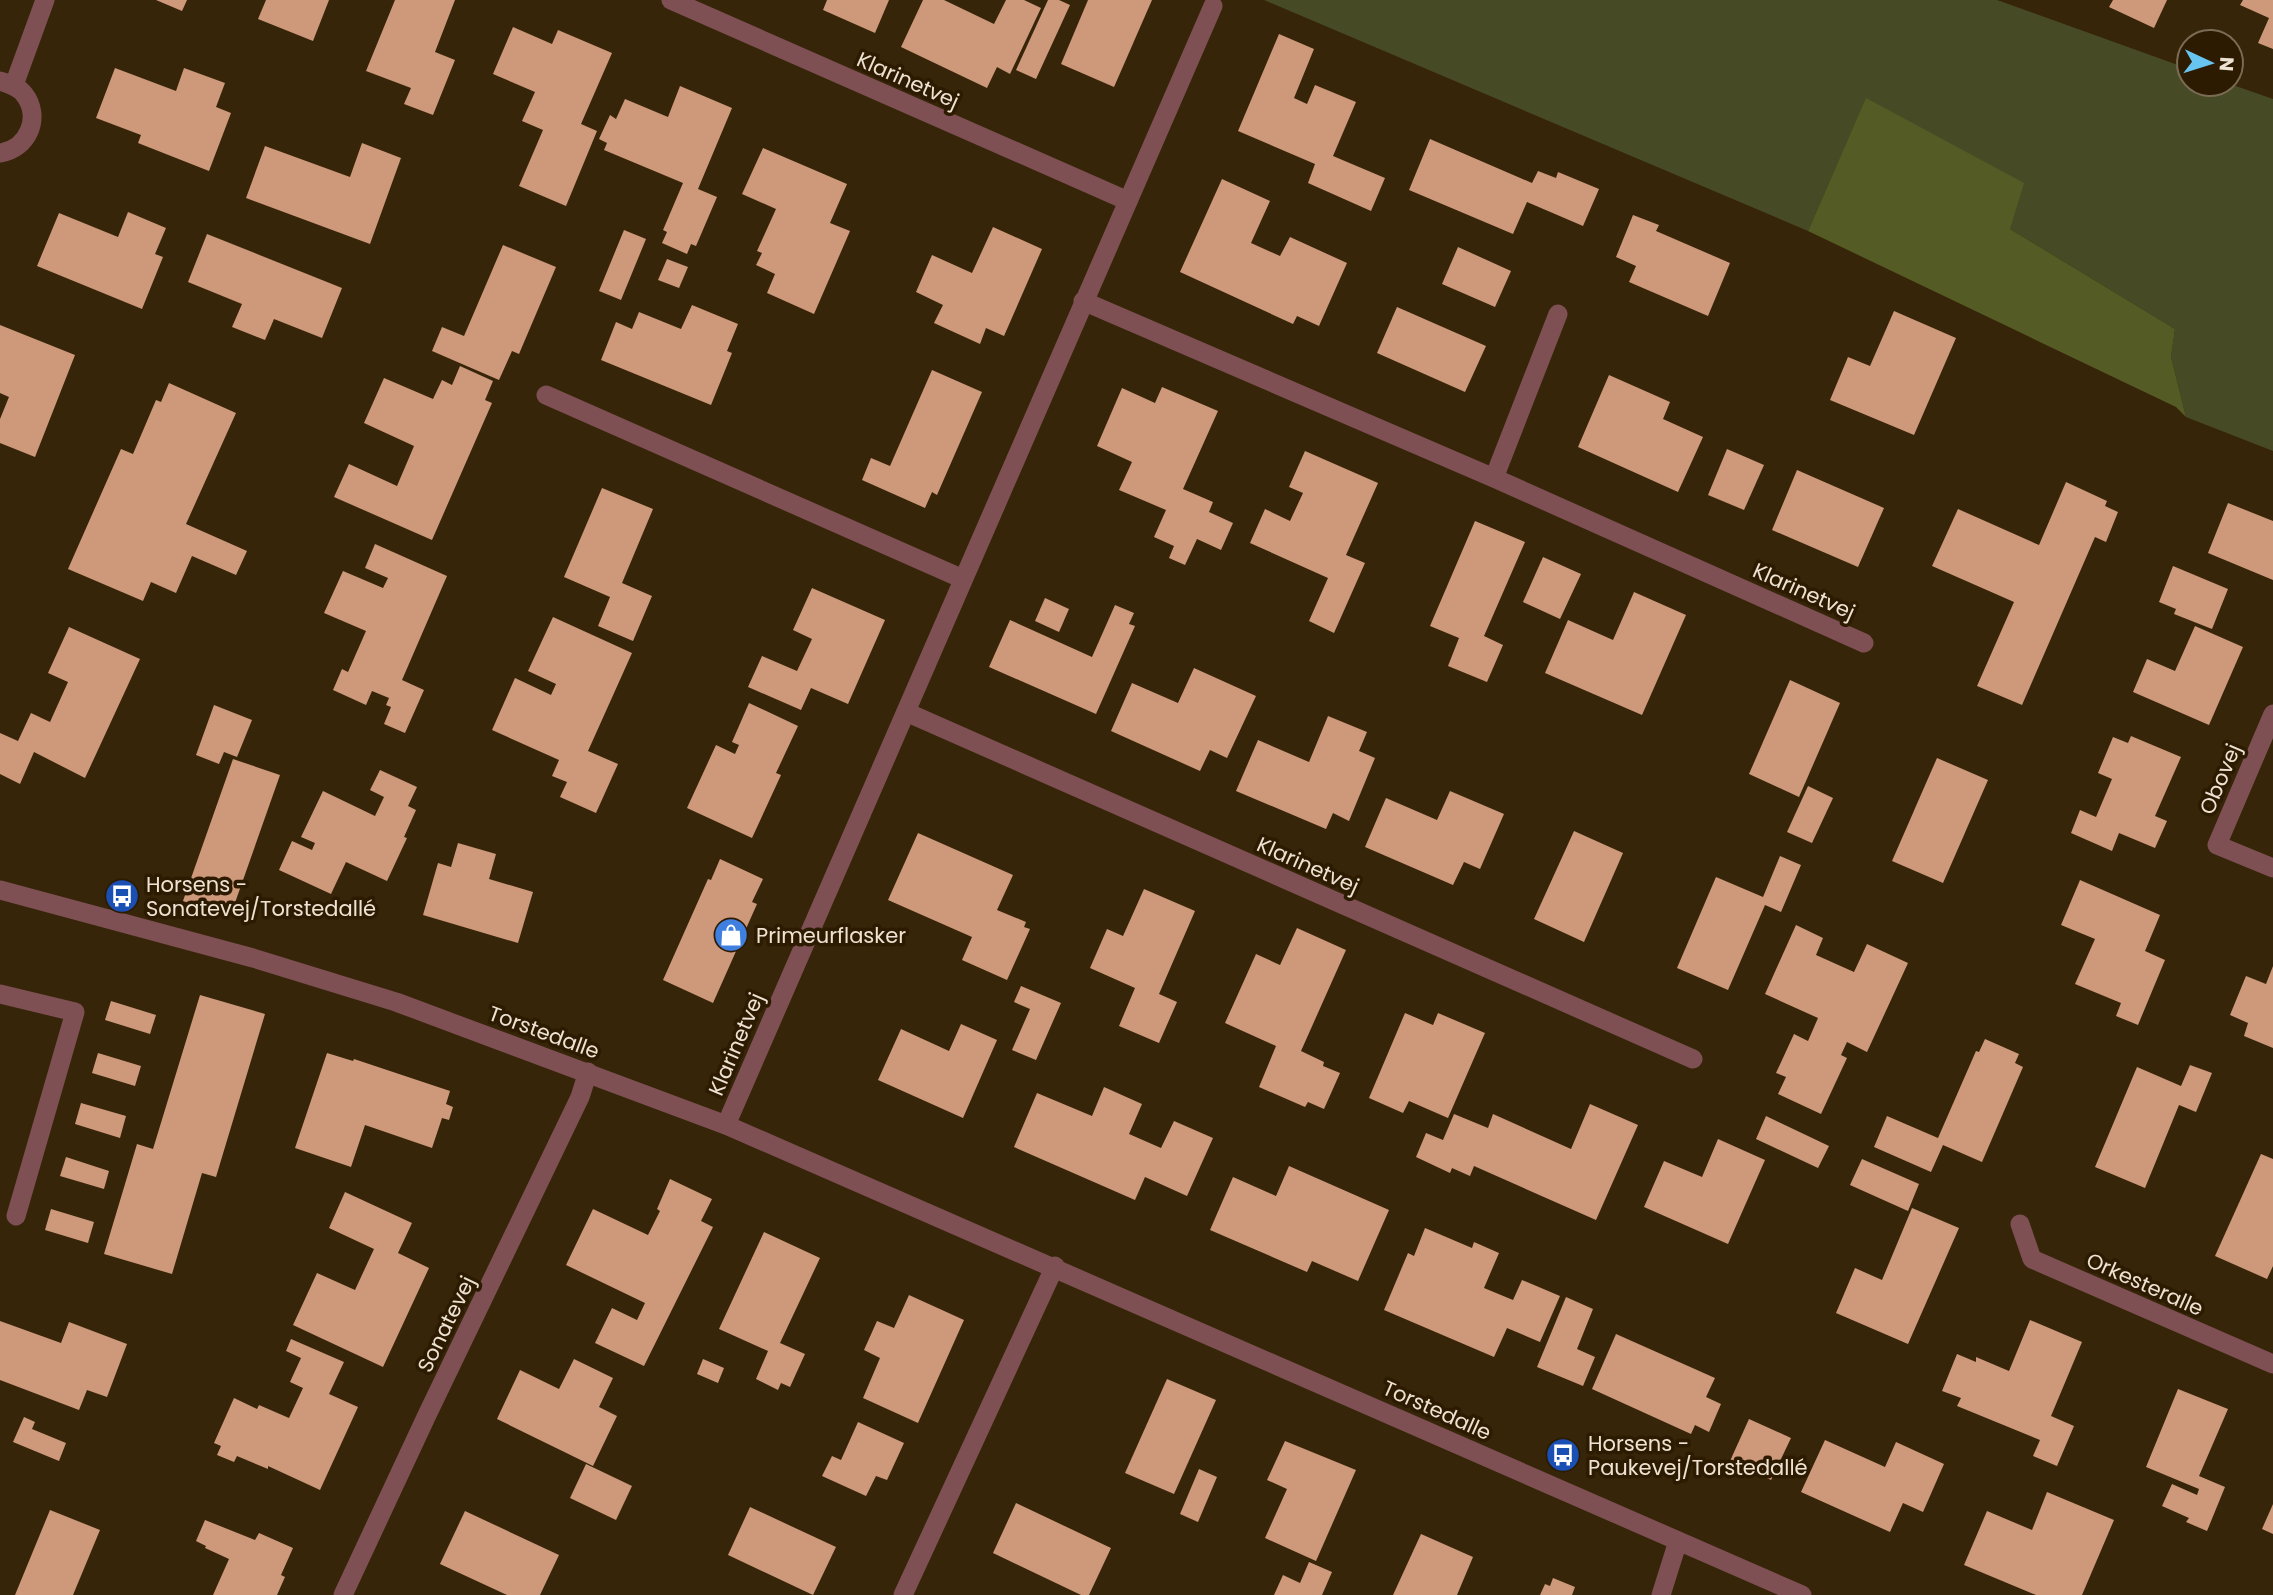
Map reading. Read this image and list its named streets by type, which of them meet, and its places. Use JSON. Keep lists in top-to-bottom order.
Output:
{
  "streets": {
    "street": [
      "Klarinetvej",
      "Obovej",
      "Torstedalle",
      "Orkesteralle",
      "Sonatevej"
    ]
  },
  "crossings": [
    ["Klarinetvej", "Torstedalle"],
    ["Torstedalle", "Sonatevej"]
  ],
  "places": {
    "bus stop": ["Horsens - Sonatevej/Torstedallé", "Horsens - Paukevej/Torstedallé"],
    "shop": ["Primeurflasker"]
  },
  "north": "right"
}
